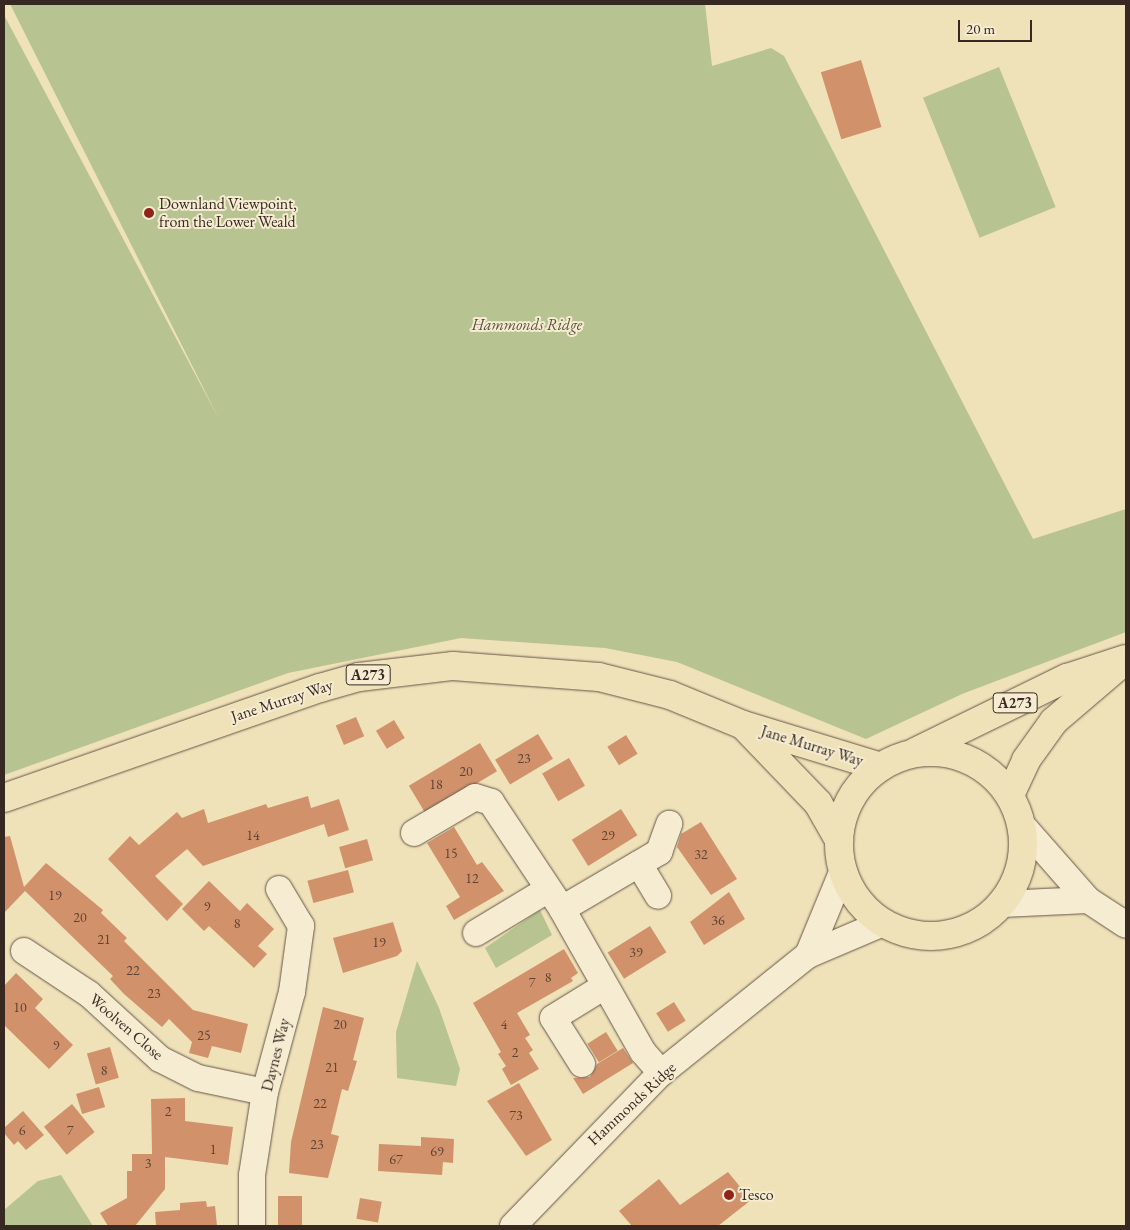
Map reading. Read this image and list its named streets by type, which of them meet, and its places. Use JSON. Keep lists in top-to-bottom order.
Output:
{
  "streets": {
    "main road": ["A273", "Jane Murray Way"],
    "street": ["Woolven Close", "Daynes Way", "Hammonds Ridge"]
  },
  "crossings": [
    ["Woolven Close", "Daynes Way"]
  ],
  "parks": ["Hammonds Ridge"],
  "places": ["Downland Viewpoint, from the Lower Weald", "Tesco"],
  "house_numbers": [
    "23",
    "20",
    "18",
    "14",
    "29",
    "15",
    "32",
    "12",
    "19",
    "9",
    "20",
    "36",
    "8",
    "21",
    "19",
    "39",
    "22",
    "8",
    "7",
    "23",
    "10",
    "20",
    "4",
    "25",
    "9",
    "2",
    "21",
    "8",
    "22",
    "2",
    "73",
    "6",
    "7",
    "23",
    "1",
    "69",
    "67",
    "3"
  ],
  "scale_bar": "20 m"
}
